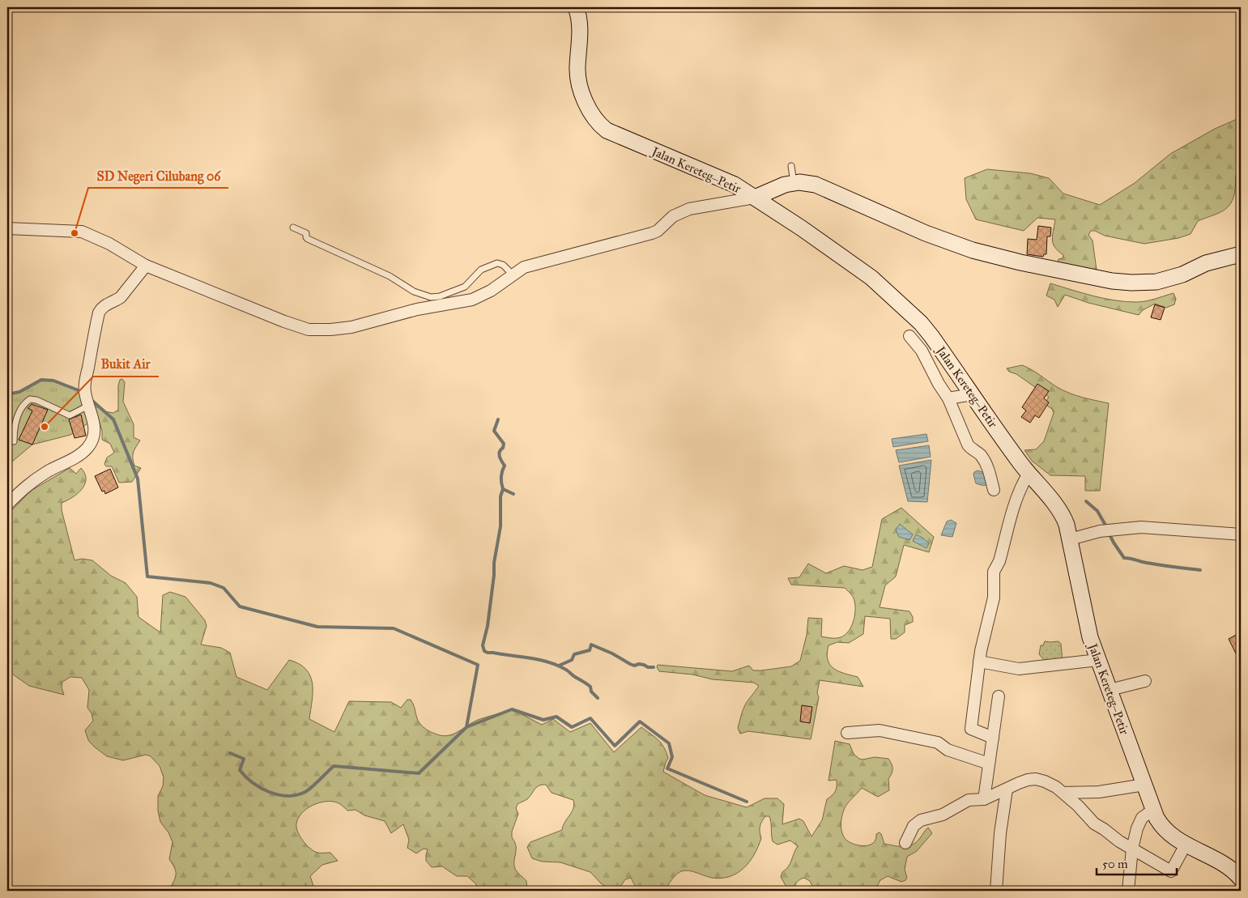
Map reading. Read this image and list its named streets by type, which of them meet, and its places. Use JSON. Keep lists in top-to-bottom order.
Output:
{
  "streets": {
    "street": ["Jalan Kereteg–Petir"]
  },
  "places": ["SD Negeri Cilubang 06", "Bukit Air"],
  "scale_bar": "50 m"
}
